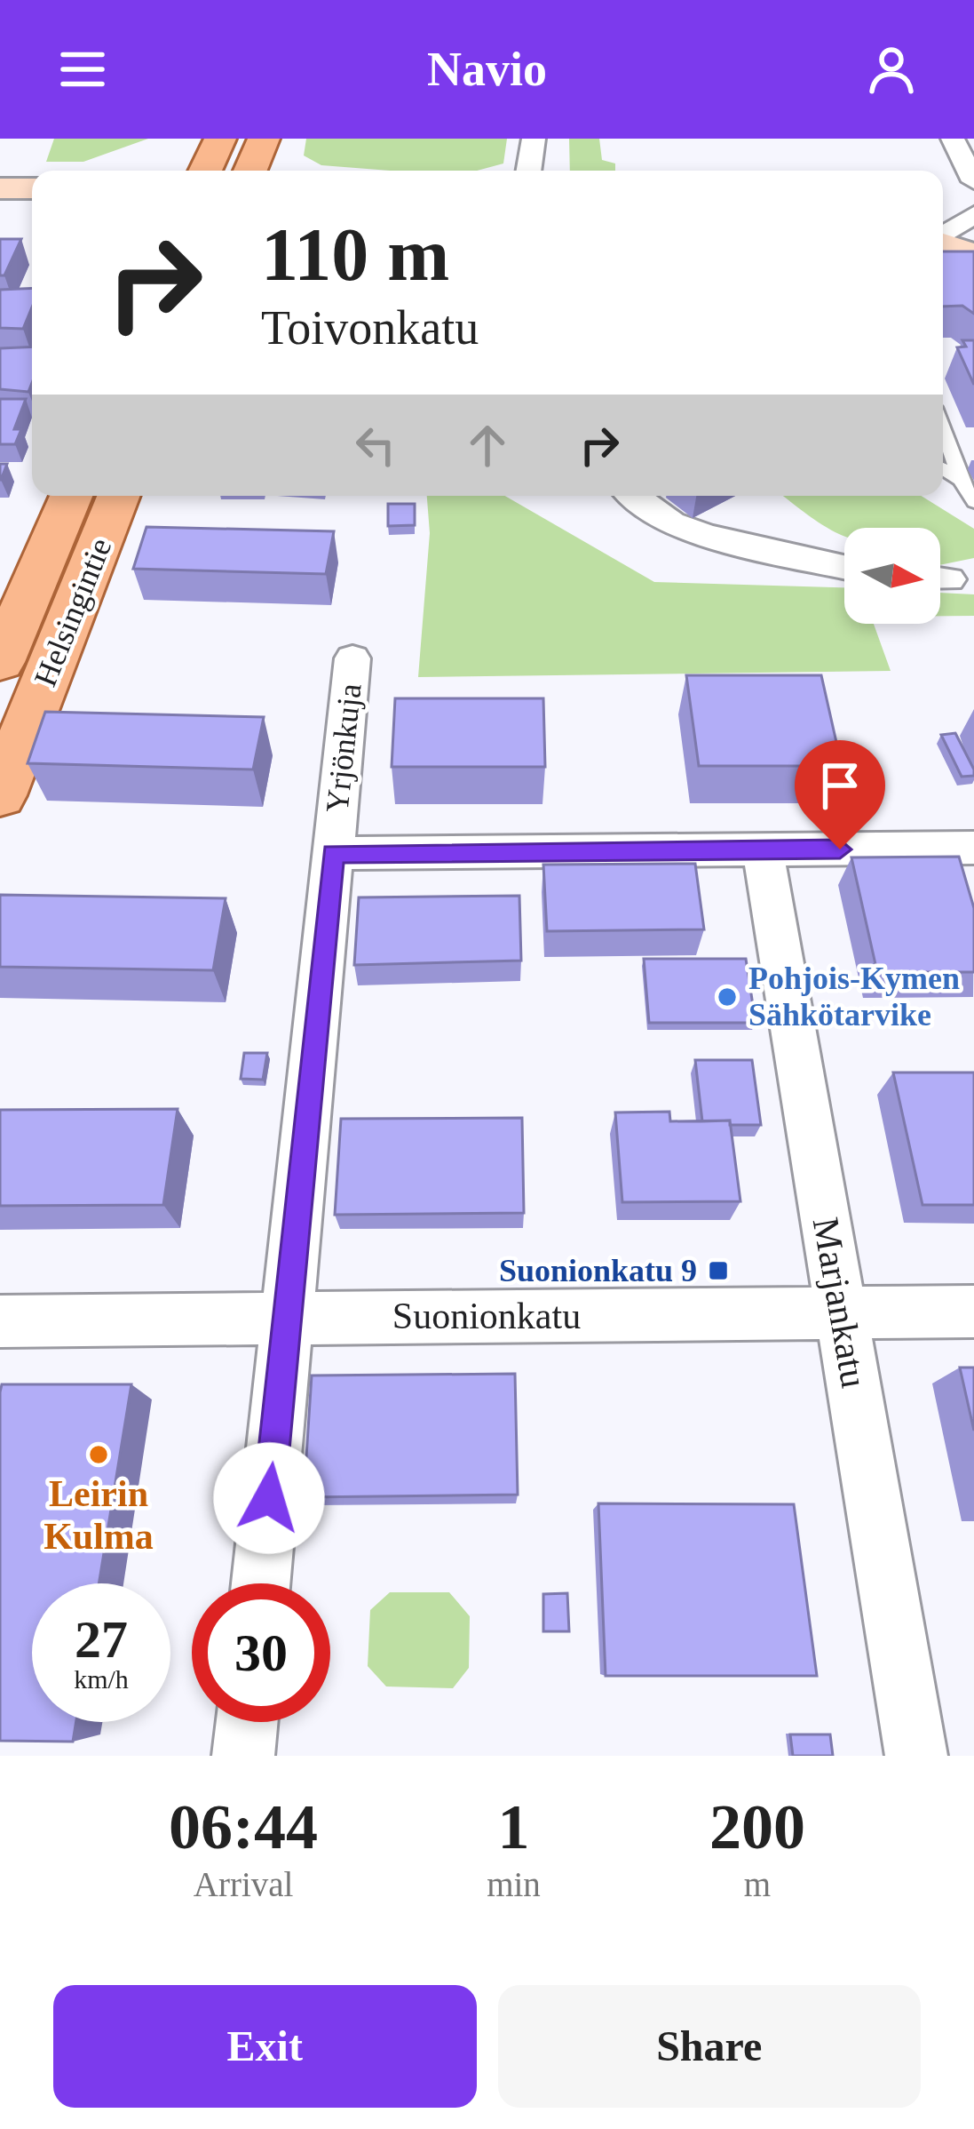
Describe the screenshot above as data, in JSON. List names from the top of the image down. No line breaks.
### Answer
{"streets":{"main road":["Helsingintie"],"street":["Yrjönkuja","Marjankatu","Suonionkatu"]},"crossings":[["Yrjönkuja","Suonionkatu"],["Marjankatu","Suonionkatu"]],"places":{"other":["Pohjois-Kymen Sähkötarvike","Leirin Kulma"],"transit":["Suonionkatu 9"]},"north":"right","page":{"header":"Navio","turn":["110 m","Toivonkatu"],"speed":"27 km/h","limit":"30","eta":["06:44","Arrival","1","min","200","m"],"buttons":["Exit","Share"]}}
